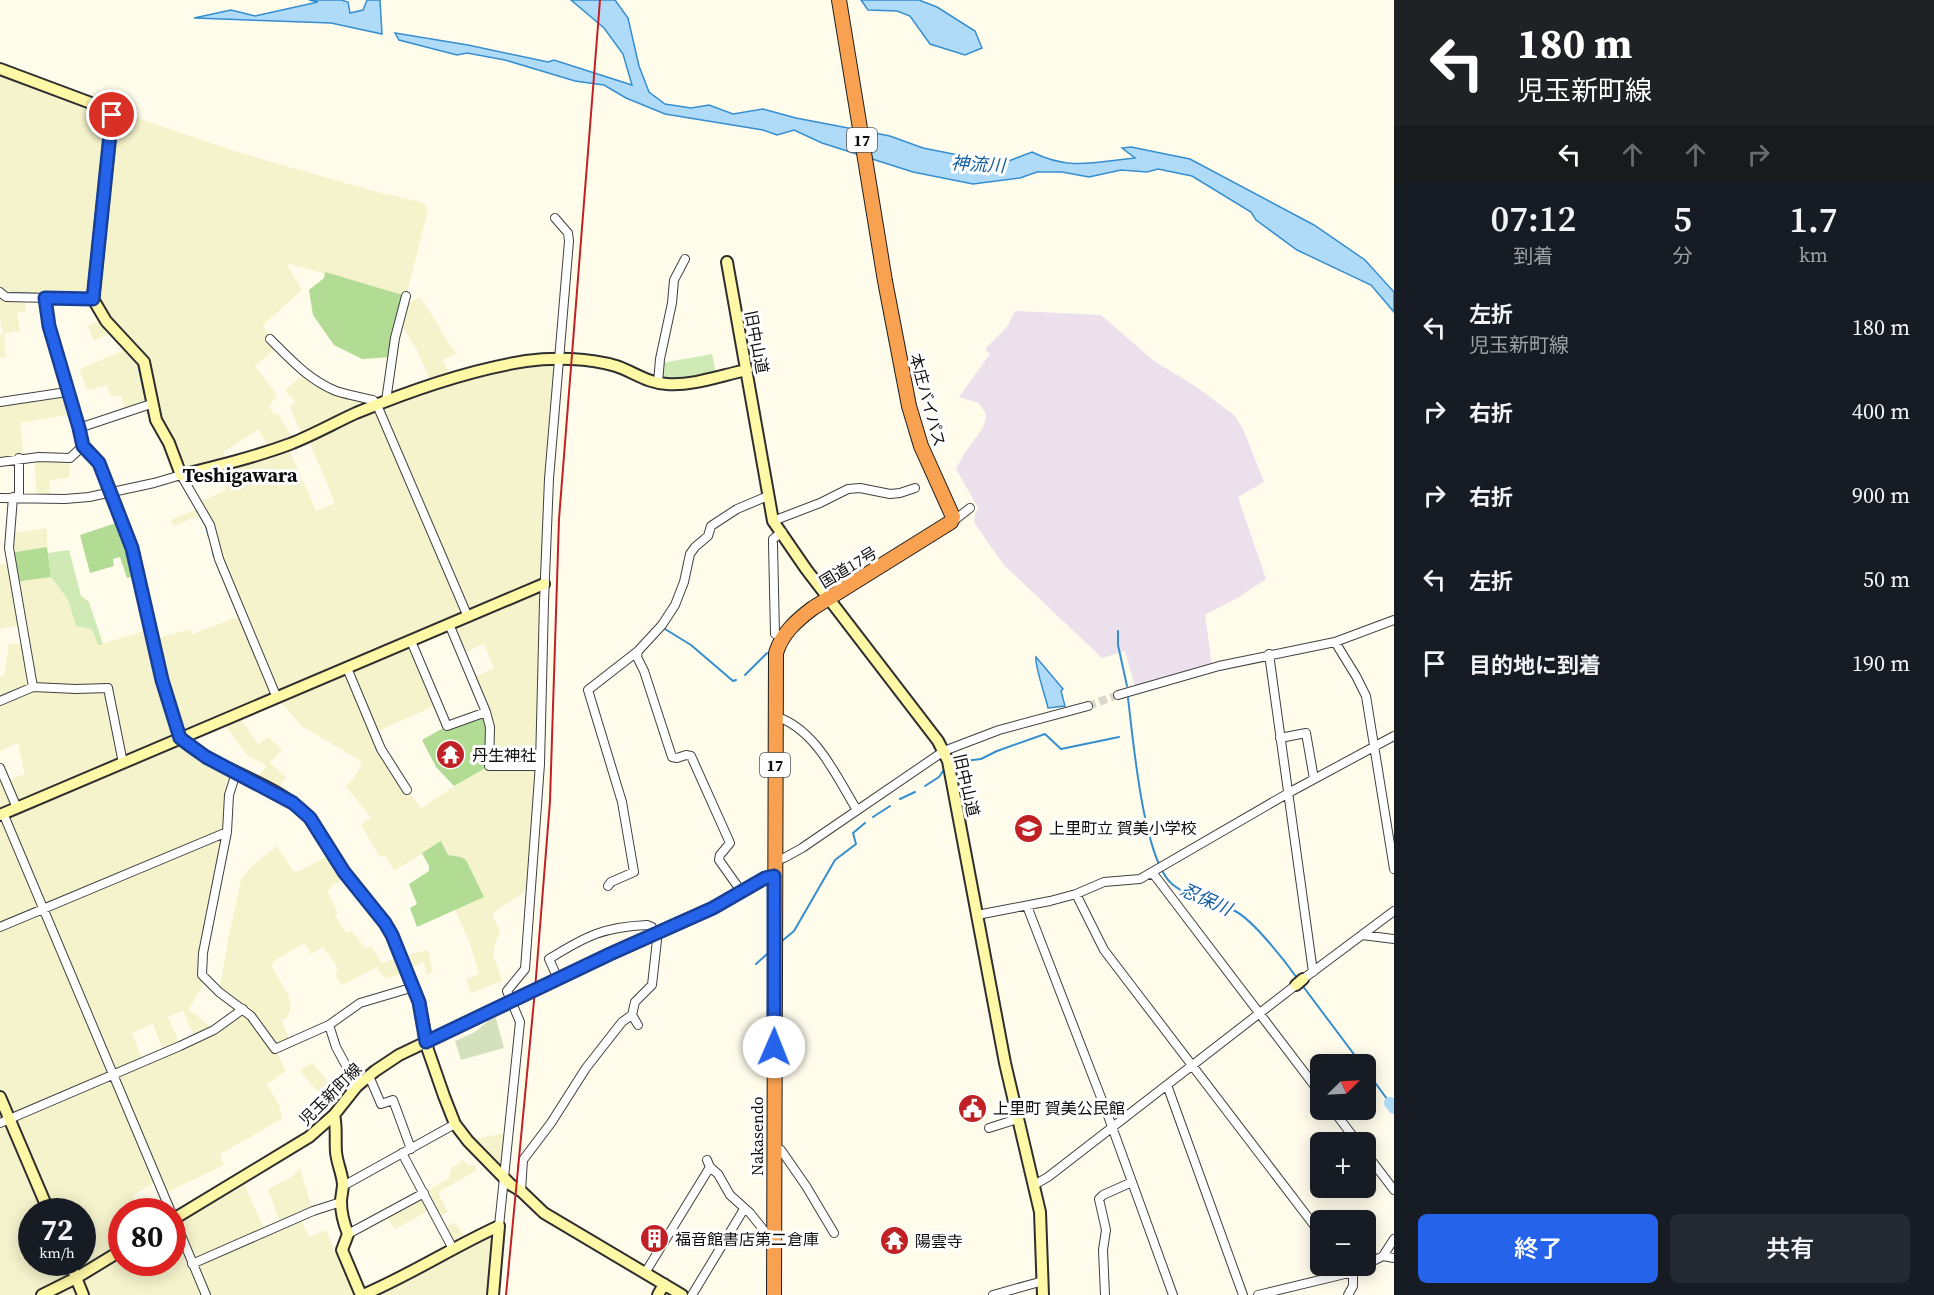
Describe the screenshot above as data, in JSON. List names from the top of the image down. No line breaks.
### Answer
{"streets":{"highway":["17","本庄バイパス","国道17号","Nakasendo"],"street":["旧中山道","児玉新町線"]},"crossings":[["旧中山道","国道17号"],["本庄バイパス","国道17号"],["国道17号","Nakasendo"],["児玉新町線","Nakasendo"]],"districts":["Teshigawara"],"water":["神流川","忍保川"],"places":{"temple":["丹生神社","陽雲寺"],"school or university":["上里町立 賀美小学校"],"public building":["上里町 賀美公民館"],"building":["福音館書店第二倉庫"]},"north":"top right","page":{"turn":["180 m","児玉新町線"],"eta":["07:12","到着","5","分","1.7","km"],"list":[{"name":"左折","note":"児玉新町線","value":"180 m"},{"name":"右折","value":"400 m"},{"name":"右折","value":"900 m"},{"name":"左折","value":"50 m"},{"name":"目的地に到着","value":"190 m"}],"map_buttons":["+","−"],"speed":"72 km/h","limit":"80","buttons":["終了","共有"]}}
